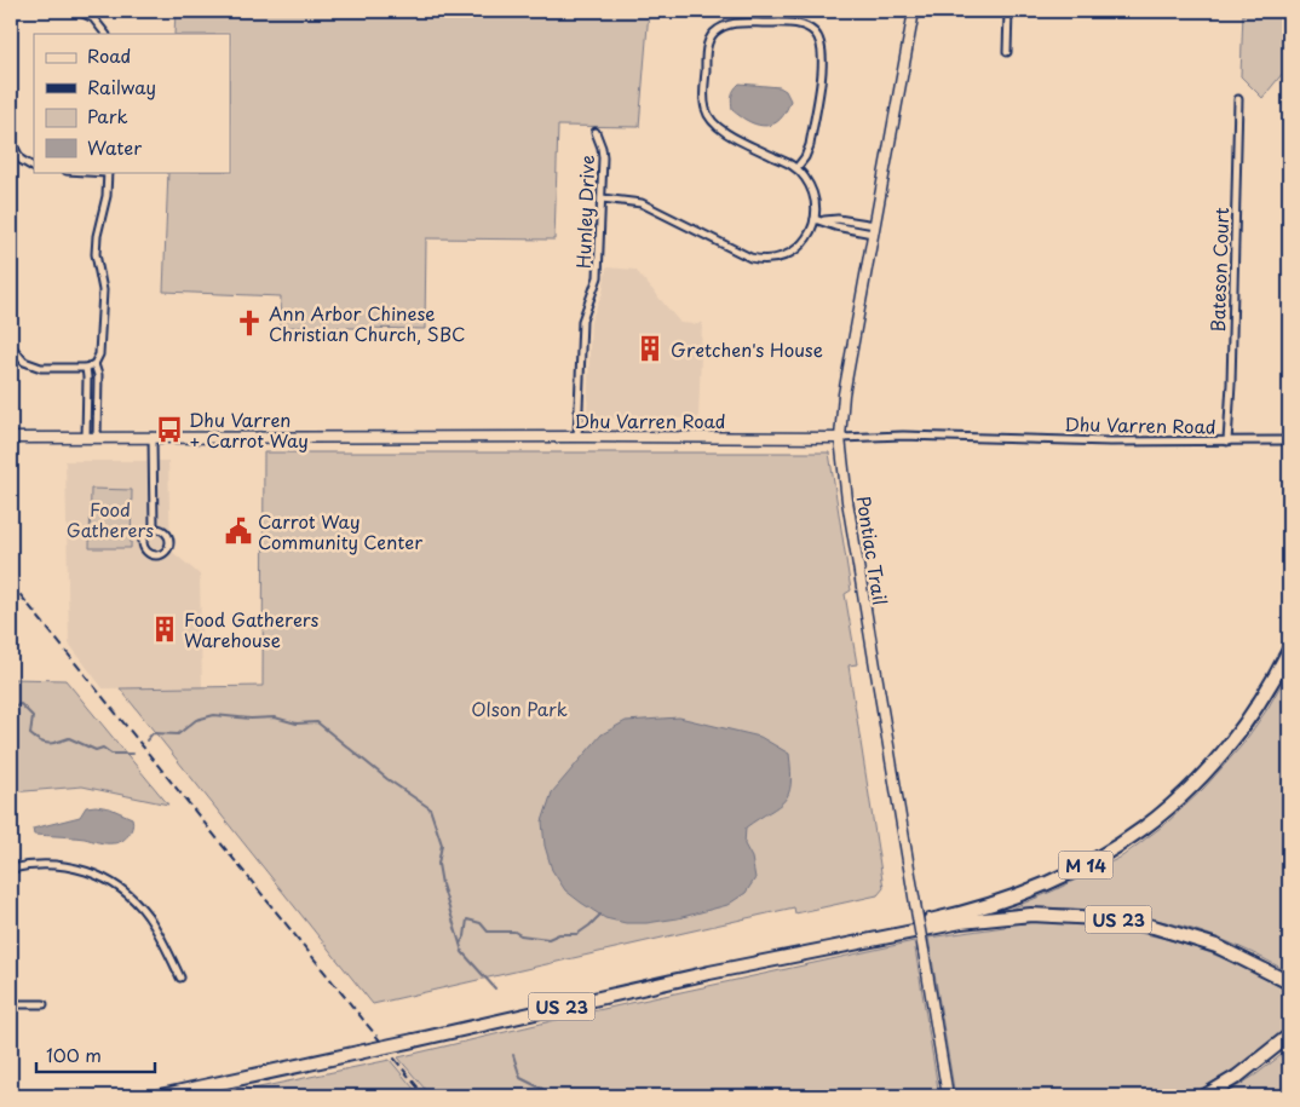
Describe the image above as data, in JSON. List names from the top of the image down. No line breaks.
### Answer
{"streets":{"highway":["M 14","US 23"],"main road":["Dhu Varren Road","Pontiac Trail"],"street":["Hunley Drive","Bateson Court"]},"crossings":[["Hunley Drive","Dhu Varren Road"],["Bateson Court","Dhu Varren Road"],["Dhu Varren Road","Pontiac Trail"],["M 14","US 23"]],"parks":["Food Gatherers","Olson Park"],"places":{"church":["Ann Arbor Chinese Christian Church, SBC"],"building":["Gretchen's House","Food Gatherers Warehouse"],"bus stop":["Dhu Varren + Carrot Way"],"public building":["Carrot Way Community Center"]},"legend":["Road","Railway","Park","Water"],"scale_bar":"100 m"}
